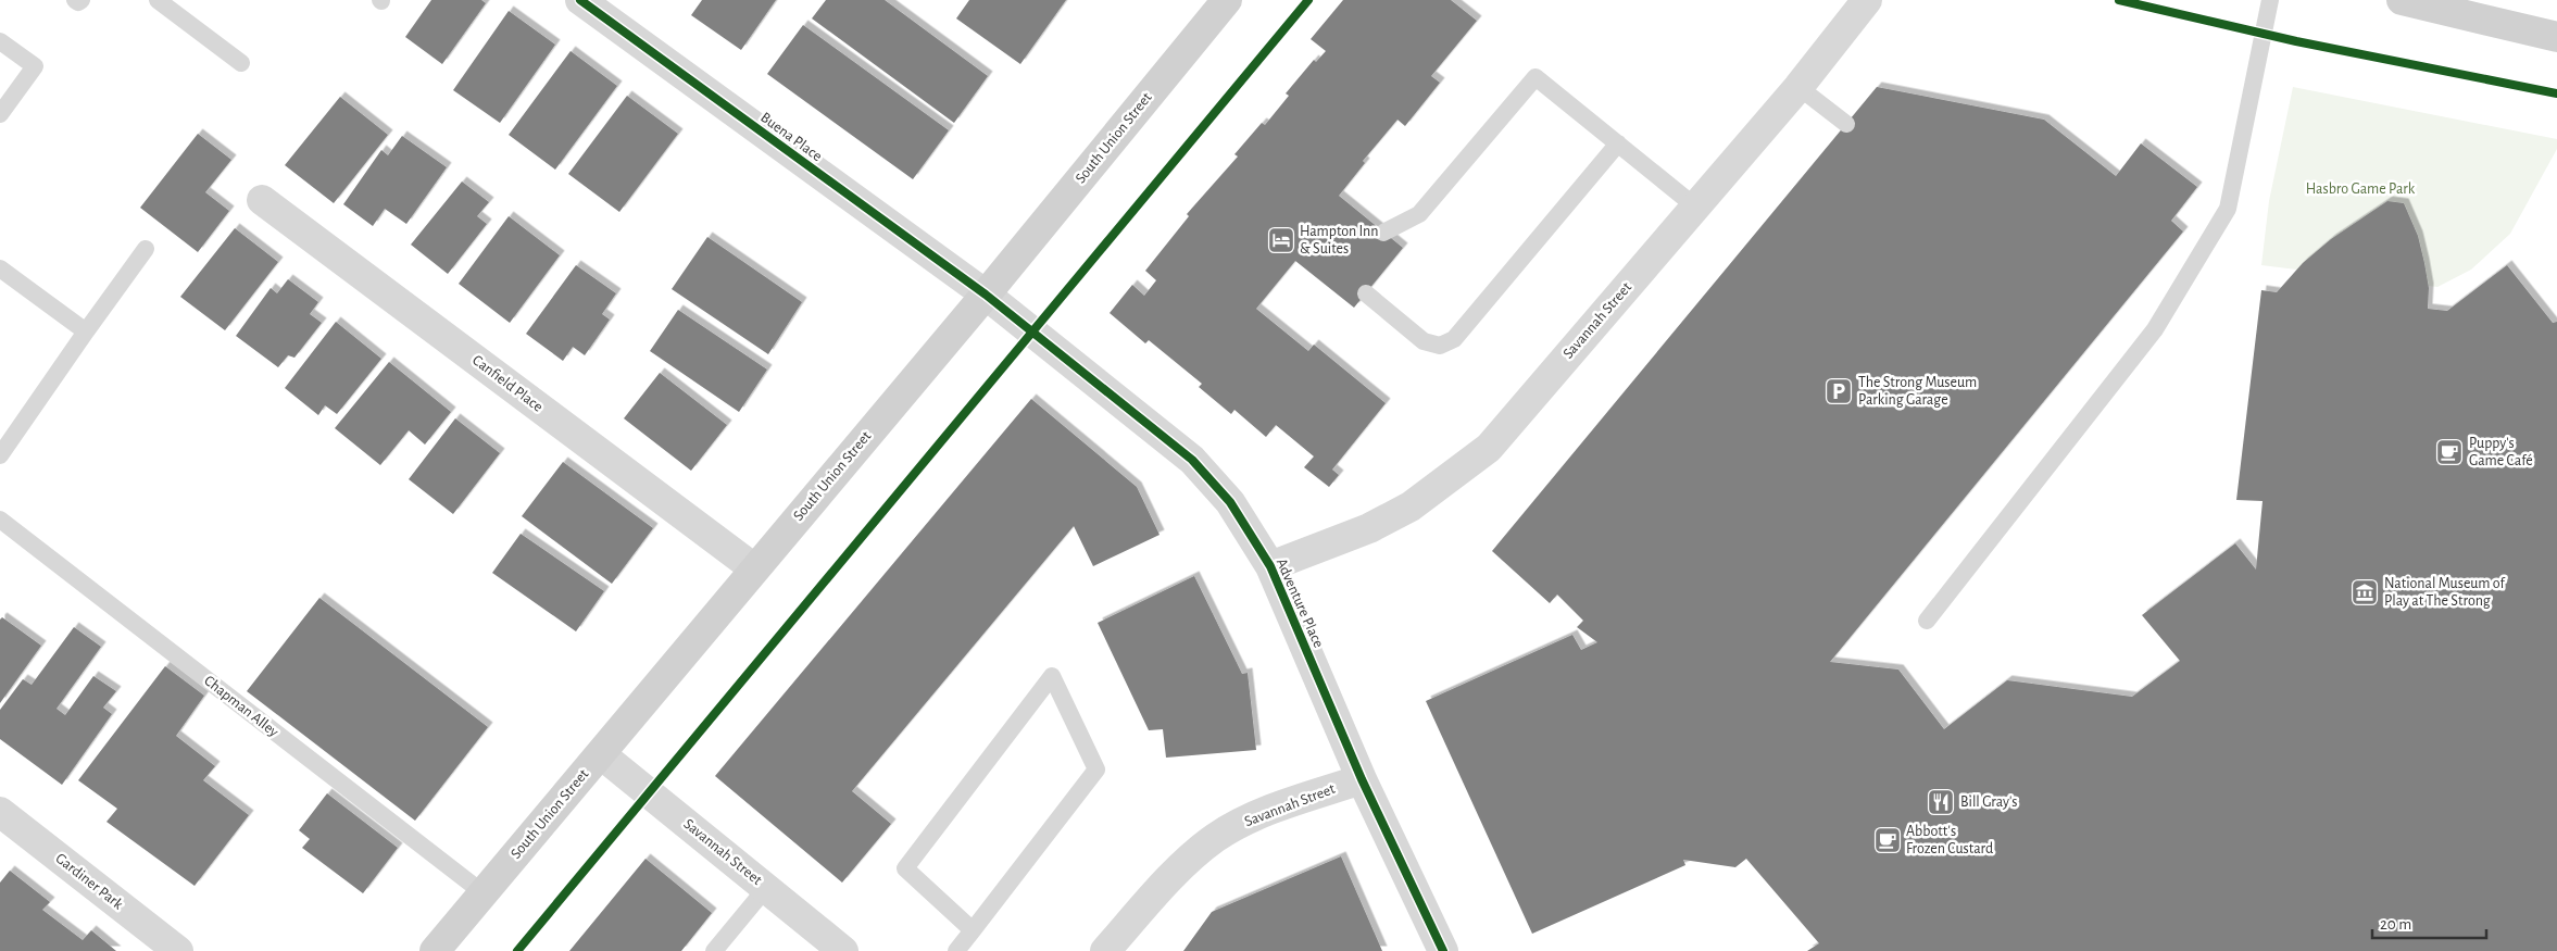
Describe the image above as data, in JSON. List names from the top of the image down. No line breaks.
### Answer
{"streets":{"main road":["South Union Street"],"street":["Buena Place","Savannah Street","Canfield Place","Adventure Place","Gardiner Park"],"lane":["Chapman Alley"]},"crossings":[["Buena Place","South Union Street"],["Buena Place","Adventure Place"],["South Union Street","Savannah Street"],["South Union Street","Canfield Place"],["South Union Street","Adventure Place"],["South Union Street","Chapman Alley"],["Savannah Street","Adventure Place"]],"parks":["Hasbro Game Park"],"places":{"hotel":["Hampton Inn & Suites"],"parking":["The Strong Museum Parking Garage"],"cafe":["Puppy's Game Café","Abbott's Frozen Custard"],"museum":["National Museum of Play at The Strong"],"restaurant":["Bill Gray's"]},"scale_bar":"20 m"}
